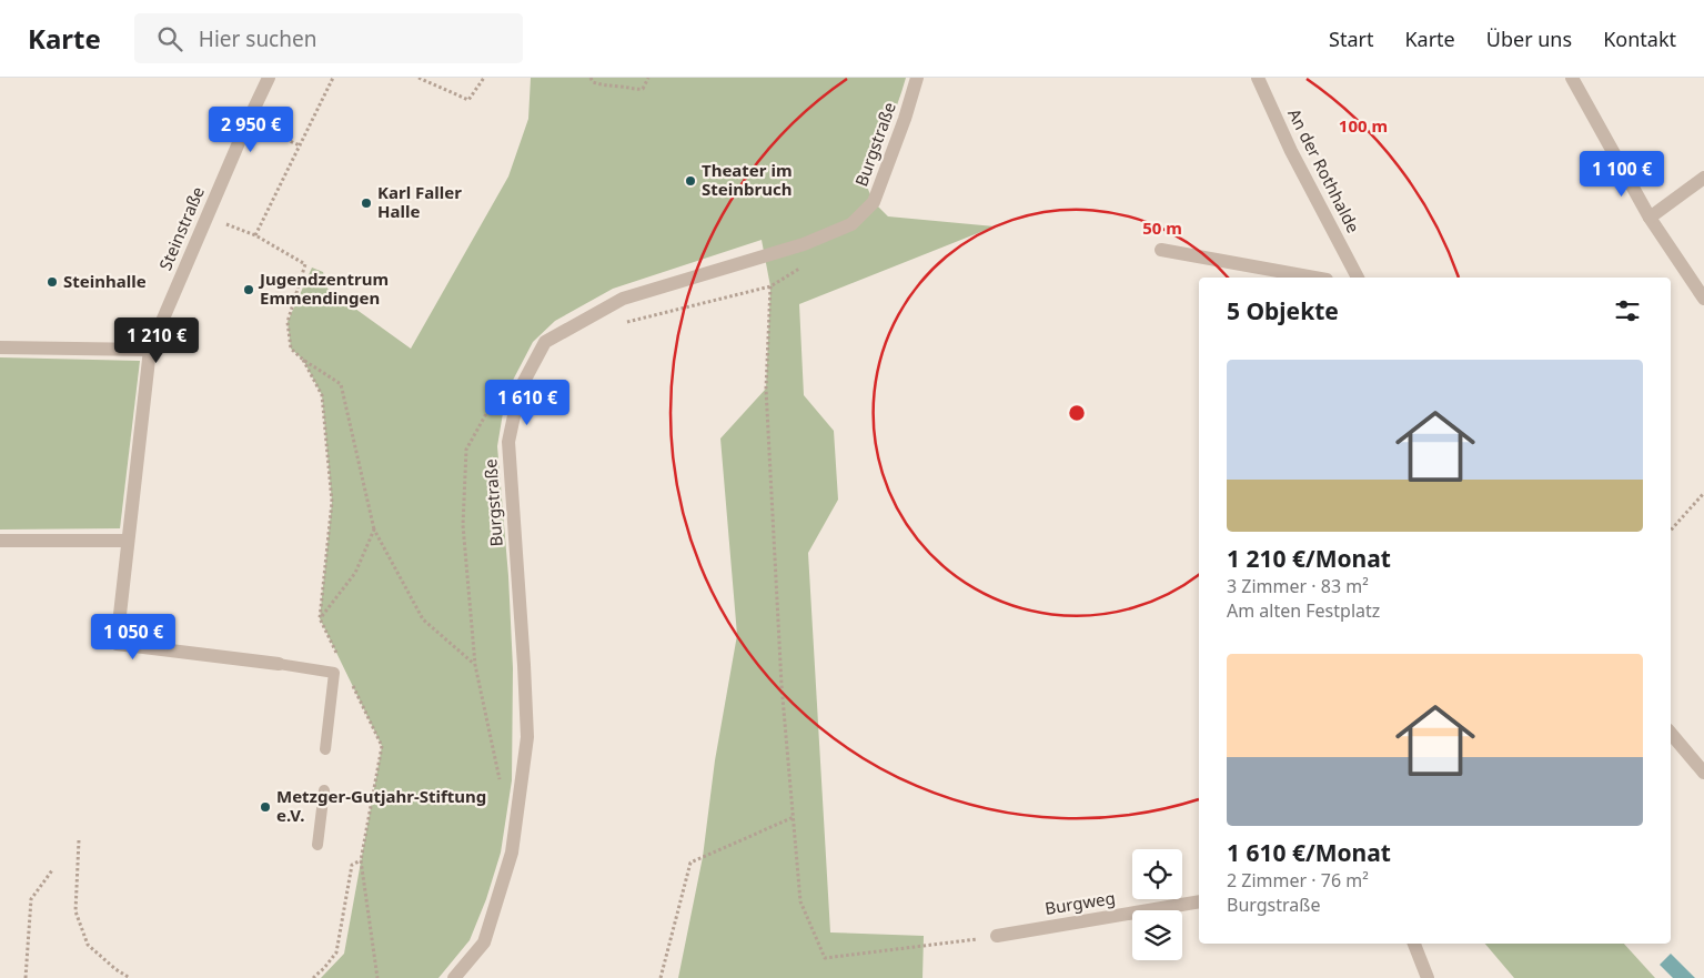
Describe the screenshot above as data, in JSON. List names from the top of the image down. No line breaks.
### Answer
{"streets":{"street":["Burgstraße","An der Rothhalde","Steinstraße","Burgweg"]},"places":["Theater im Steinbruch","Karl Faller Halle","Steinhalle","Jugendzentrum Emmendingen","Metzger-Gutjahr-Stiftung e.V."],"page":{"header":"Karte","search":"Hier suchen","nav":["Start","Karte","Über uns","Kontakt"],"price":["2 950 €","1 100 €","1 210 €","1 610 €","1 050 €"],"heading":"5 Objekte","list":[{"name":"1 210 €/Monat","note":"3 Zimmer · 83 m² · Am alten Festplatz"},{"name":"1 610 €/Monat","note":"2 Zimmer · 76 m² · Burgstraße"}]},"rings":["100 m","50 m"]}
